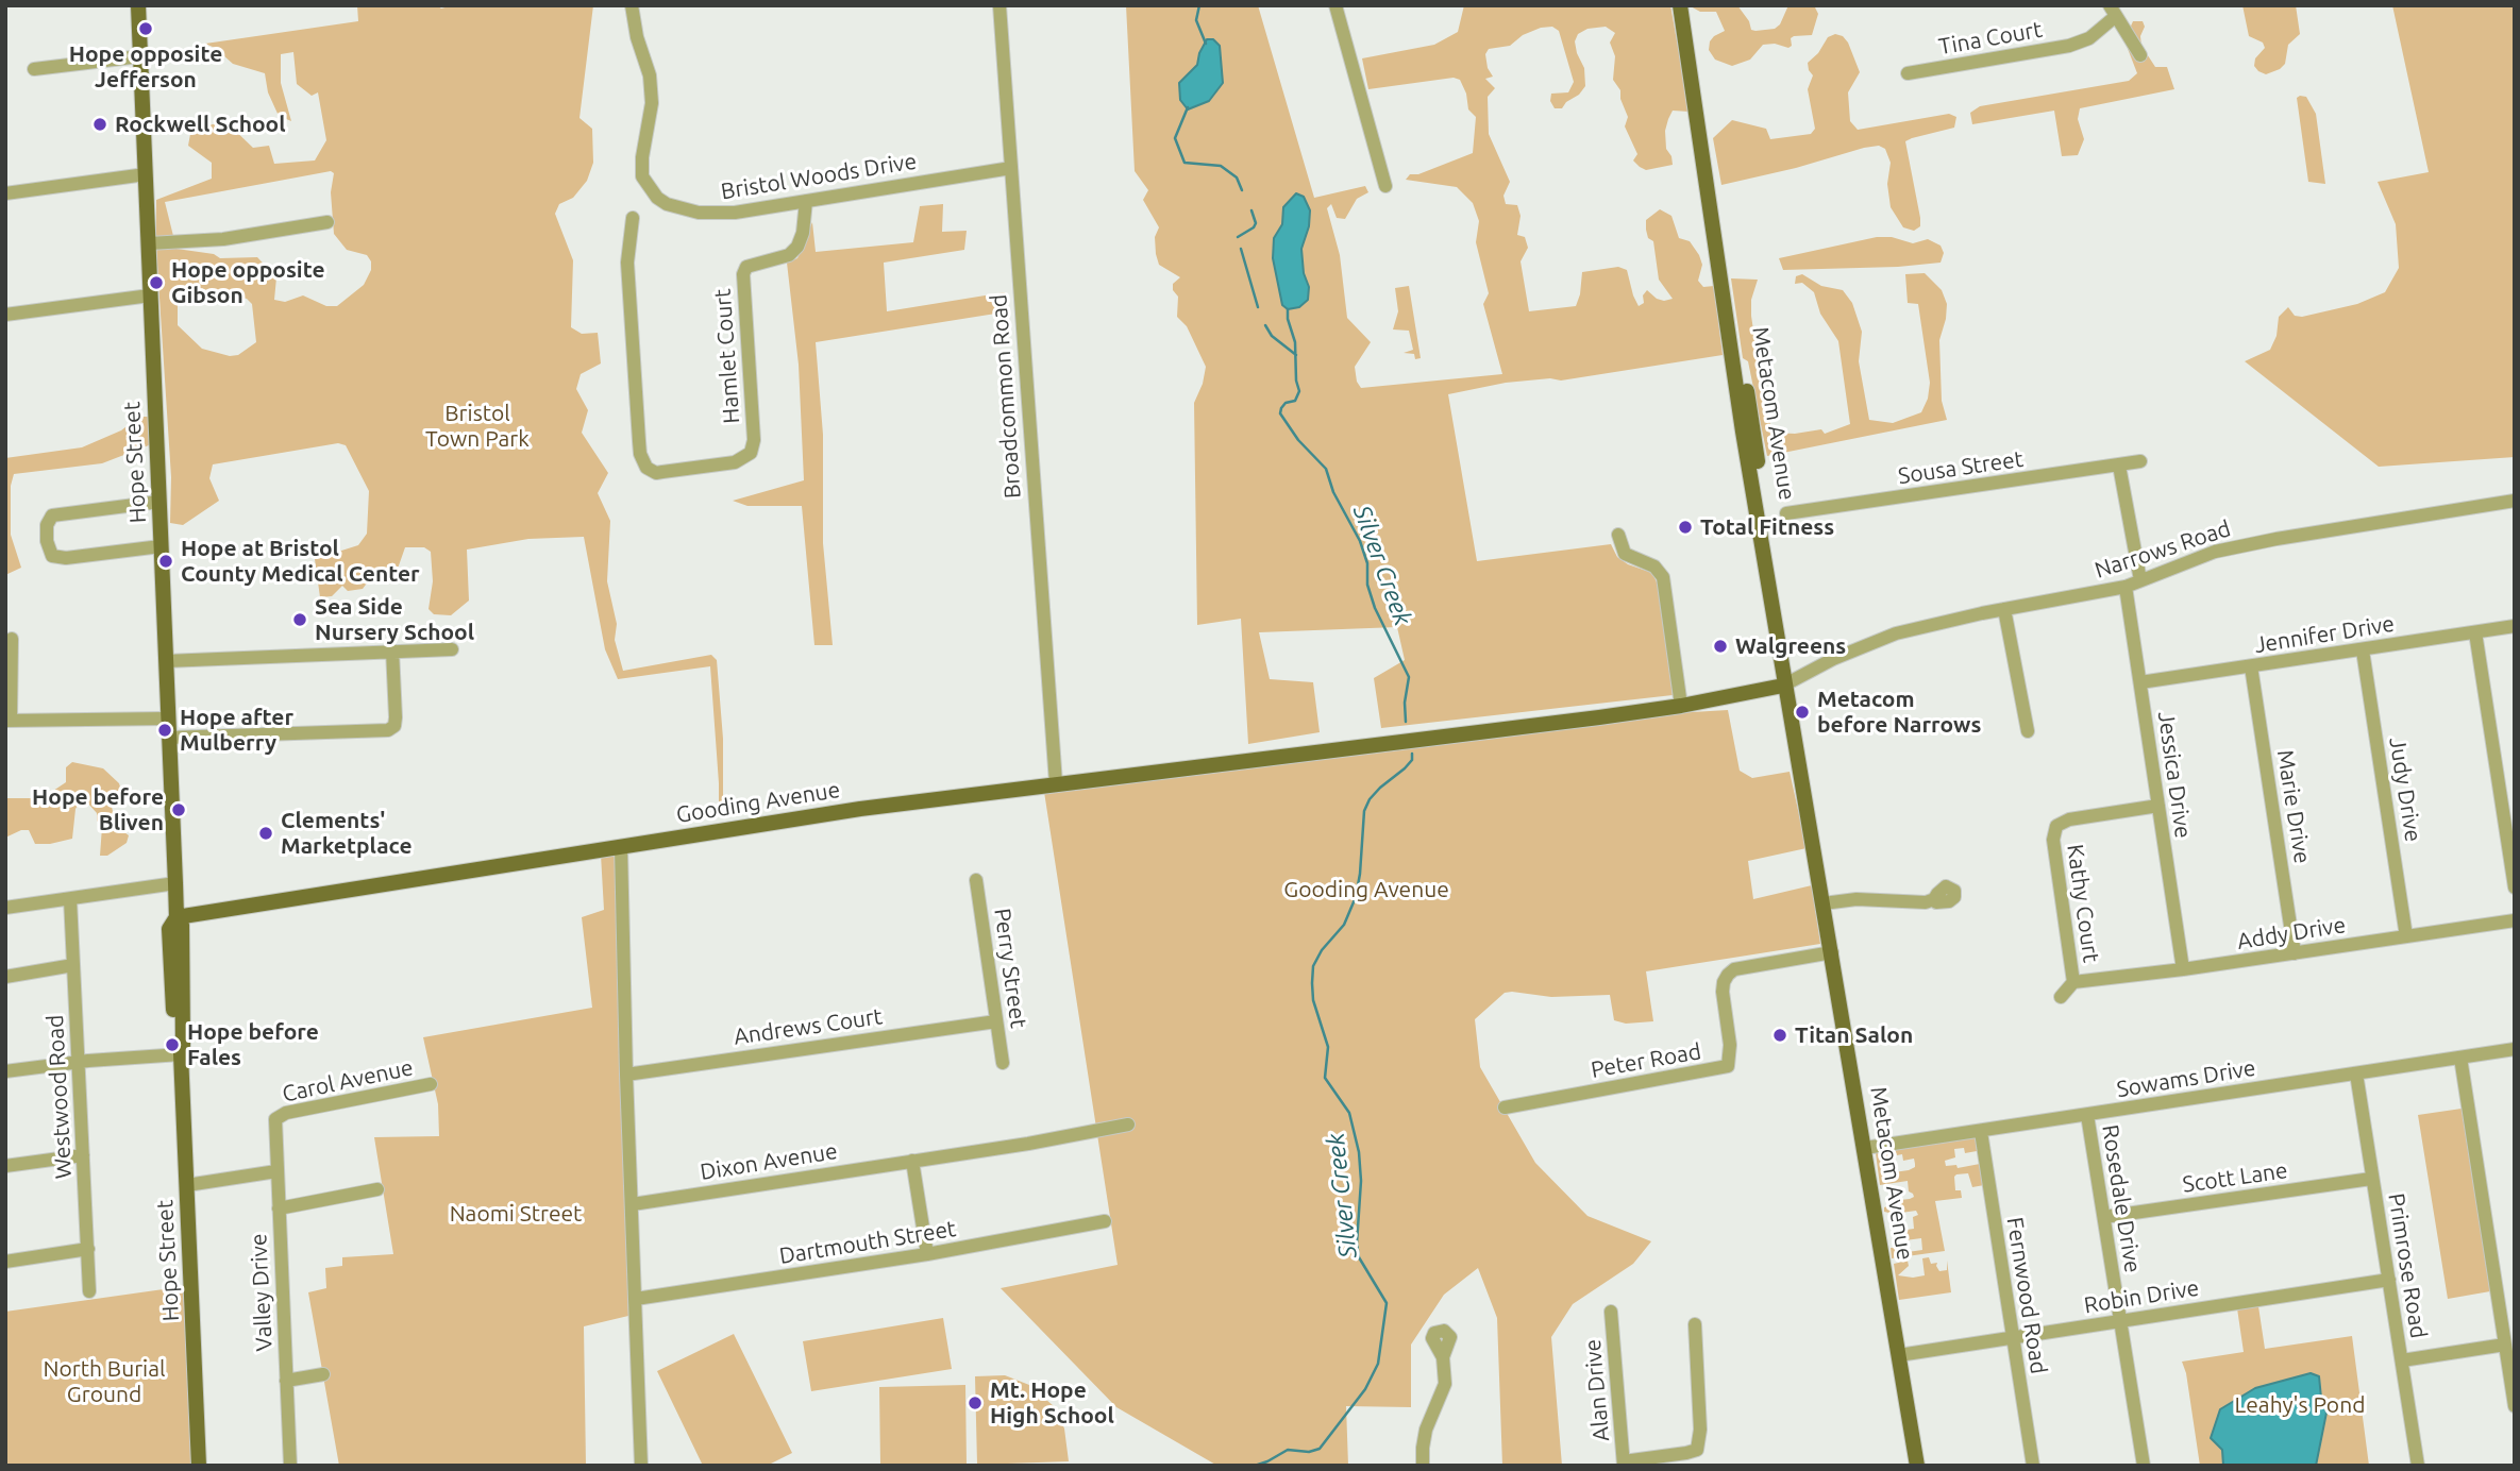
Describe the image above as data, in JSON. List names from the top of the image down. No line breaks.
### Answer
{"streets":{"main road":["Metacom Avenue","Hope Street","Gooding Avenue"],"street":["Tina Court","Bristol Woods Drive","Hamlet Court","Broadcommon Road","Sousa Street","Narrows Road","Jennifer Drive","Jessica Drive","Judy Drive","Marie Drive","Kathy Court","Addy Drive","Perry Street","Andrews Court","Peter Road","Sowams Drive","Carol Avenue","Westwood Road","Dixon Avenue","Scott Lane","Rosedale Drive","Dartmouth Street","Primrose Road","Valley Drive","Fernwood Road","Robin Drive","Alan Drive"]},"crossings":[["Bristol Woods Drive","Hamlet Court"],["Bristol Woods Drive","Broadcommon Road"],["Broadcommon Road","Gooding Avenue"],["Metacom Avenue","Narrows Road"],["Metacom Avenue","Gooding Avenue"],["Metacom Avenue","Peter Road"],["Metacom Avenue","Sowams Drive"],["Metacom Avenue","Robin Drive"],["Hope Street","Gooding Avenue"],["Narrows Road","Jessica Drive"],["Narrows Road","Gooding Avenue"],["Jennifer Drive","Jessica Drive"],["Jennifer Drive","Judy Drive"],["Jennifer Drive","Marie Drive"],["Jessica Drive","Kathy Court"],["Jessica Drive","Addy Drive"],["Judy Drive","Addy Drive"],["Marie Drive","Addy Drive"],["Kathy Court","Addy Drive"],["Perry Street","Andrews Court"],["Sowams Drive","Rosedale Drive"],["Sowams Drive","Primrose Road"],["Sowams Drive","Fernwood Road"],["Carol Avenue","Valley Drive"],["Scott Lane","Rosedale Drive"],["Scott Lane","Primrose Road"],["Rosedale Drive","Robin Drive"],["Primrose Road","Robin Drive"],["Fernwood Road","Robin Drive"]],"water":["Silver Creek"],"parks":["Bristol Town Park","Gooding Avenue","Naomi Street","North Burial Ground","Leahy's Pond"],"places":["Hope opposite Jefferson","Rockwell School","Hope opposite Gibson","Total Fitness","Hope at Bristol County Medical Center","Sea Side Nursery School","Walgreens","Metacom before Narrows","Hope after Mulberry","Hope before Bliven","Clements' Marketplace","Titan Salon","Hope before Fales","Mt. Hope High School"]}
